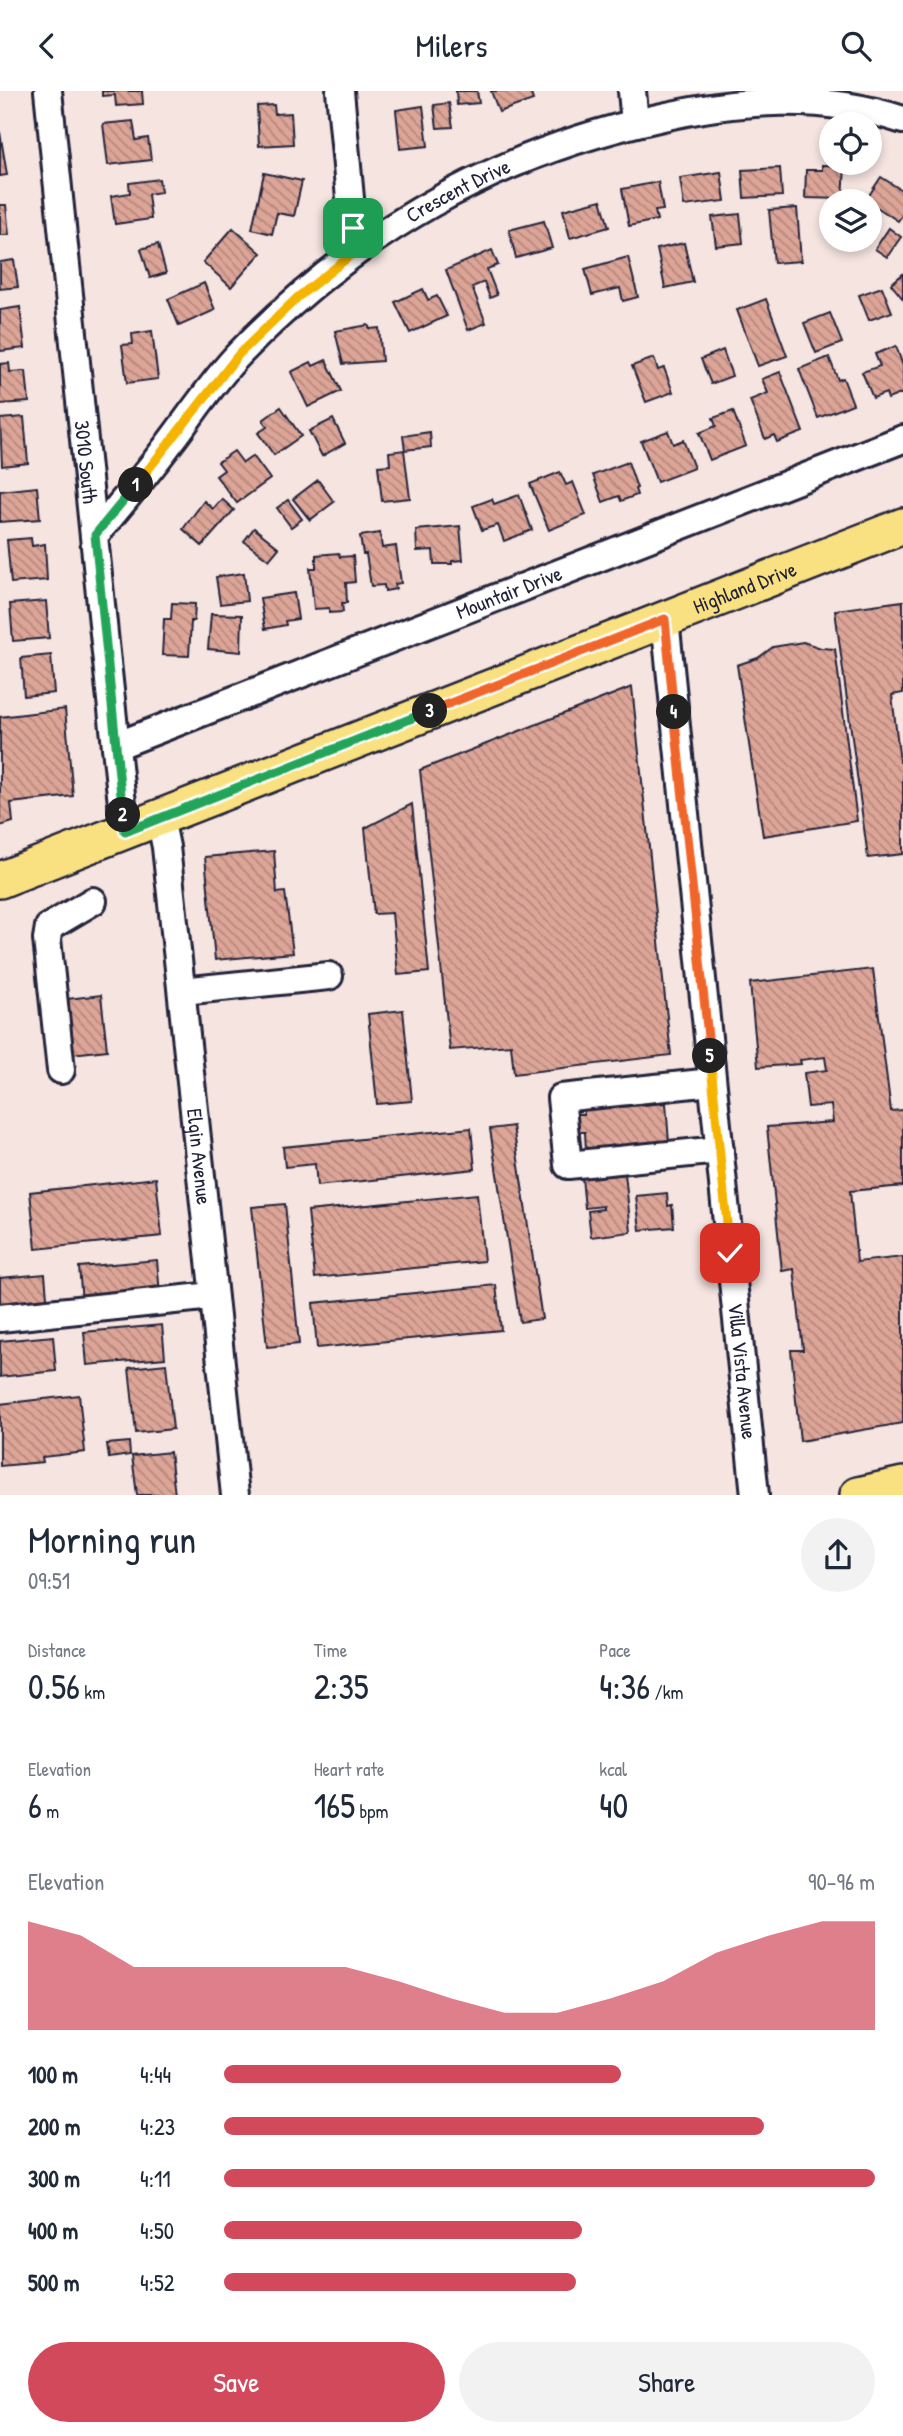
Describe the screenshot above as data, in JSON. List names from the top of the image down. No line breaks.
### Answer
{"streets":{"main road":["Highland Drive"],"street":["Crescent Drive","3010 South","Mountair Drive","Elgin Avenue","Villa Vista Avenue"]},"crossings":[["Crescent Drive","3010 South"],["3010 South","Highland Drive"],["3010 South","Mountair Drive"],["Highland Drive","Elgin Avenue"],["Highland Drive","Villa Vista Avenue"]],"page":{"header":"Milers","pins":["1","3","4","2","5"],"heading":["Morning run","09:51"],"stats":[["Distance","0.56 km"],["Time","2:35"],["Pace","4:36 /km"],["Elevation","6 m"],["Heart rate","165 bpm"],["kcal","40"]],"chart":["Elevation","90–96 m"],"list":[{"name":"100 m","note":"4:44"},{"name":"200 m","note":"4:23"},{"name":"300 m","note":"4:11"},{"name":"400 m","note":"4:50"},{"name":"500 m","note":"4:52"}],"buttons":["Save","Share"]}}
